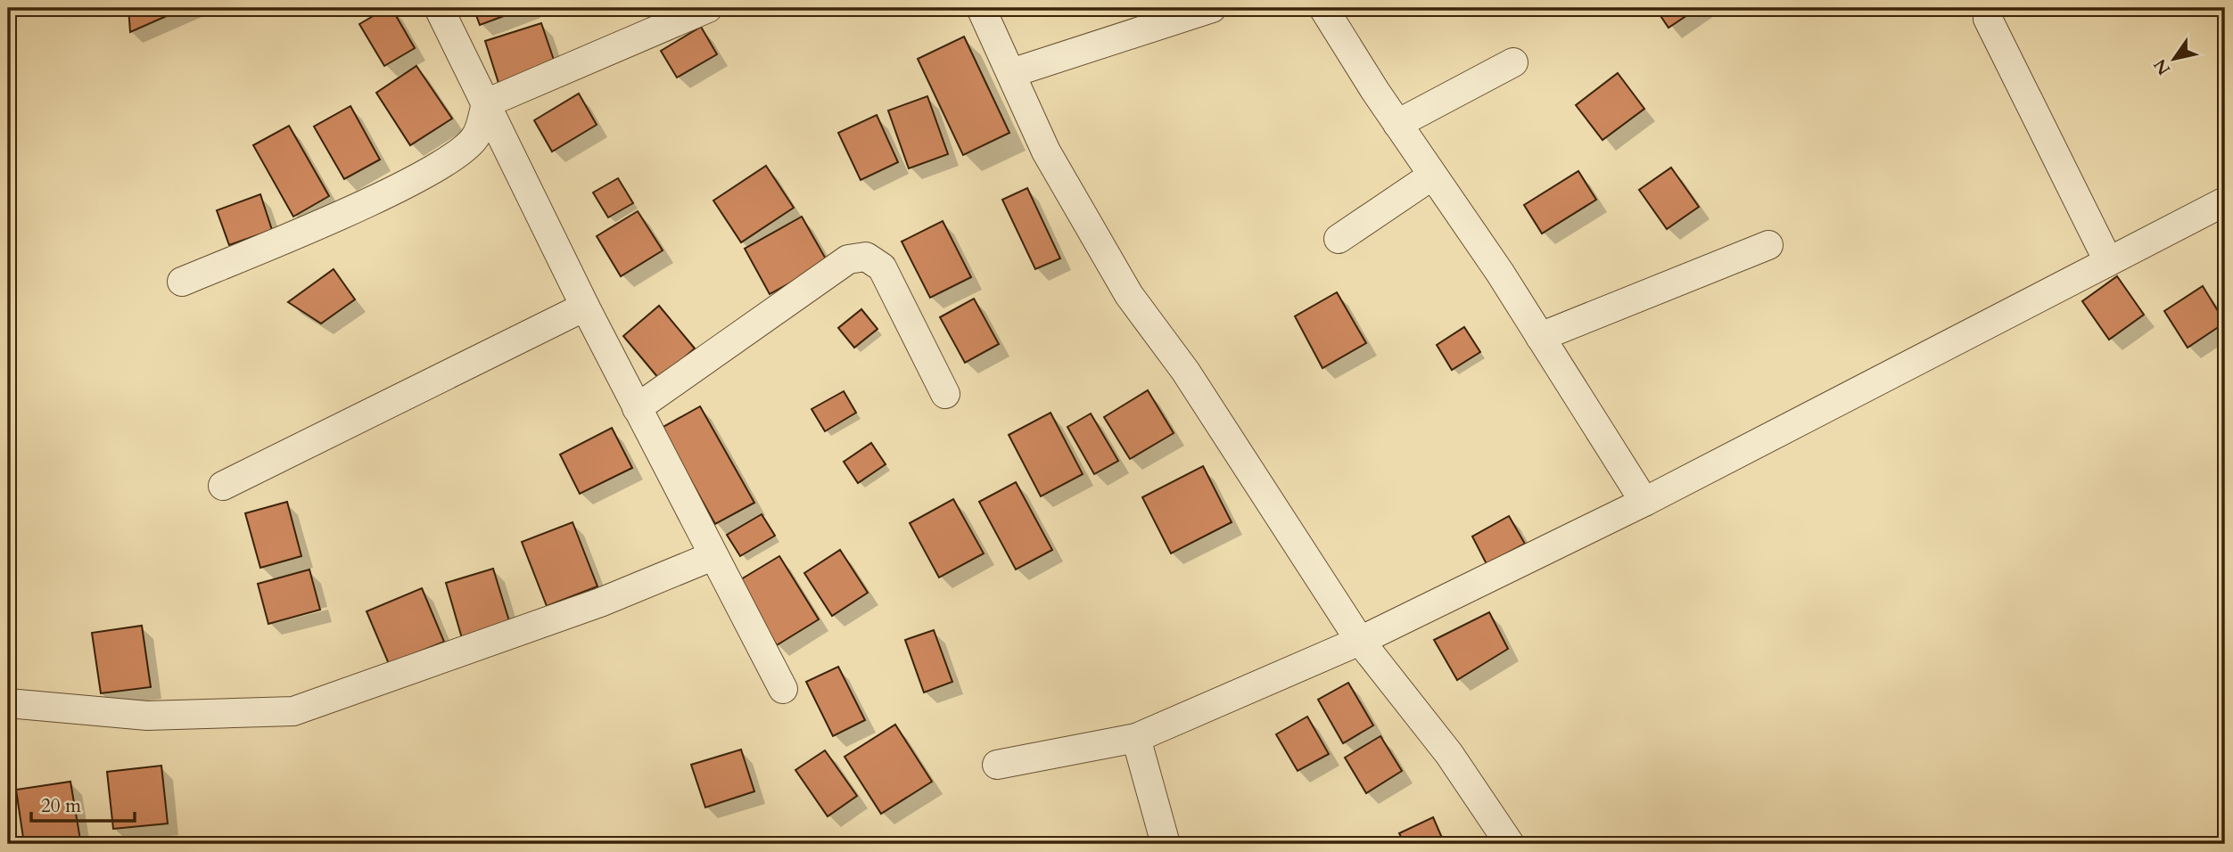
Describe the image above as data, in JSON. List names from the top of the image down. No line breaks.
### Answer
{"scale_bar":"20 m","north":"bottom left"}
